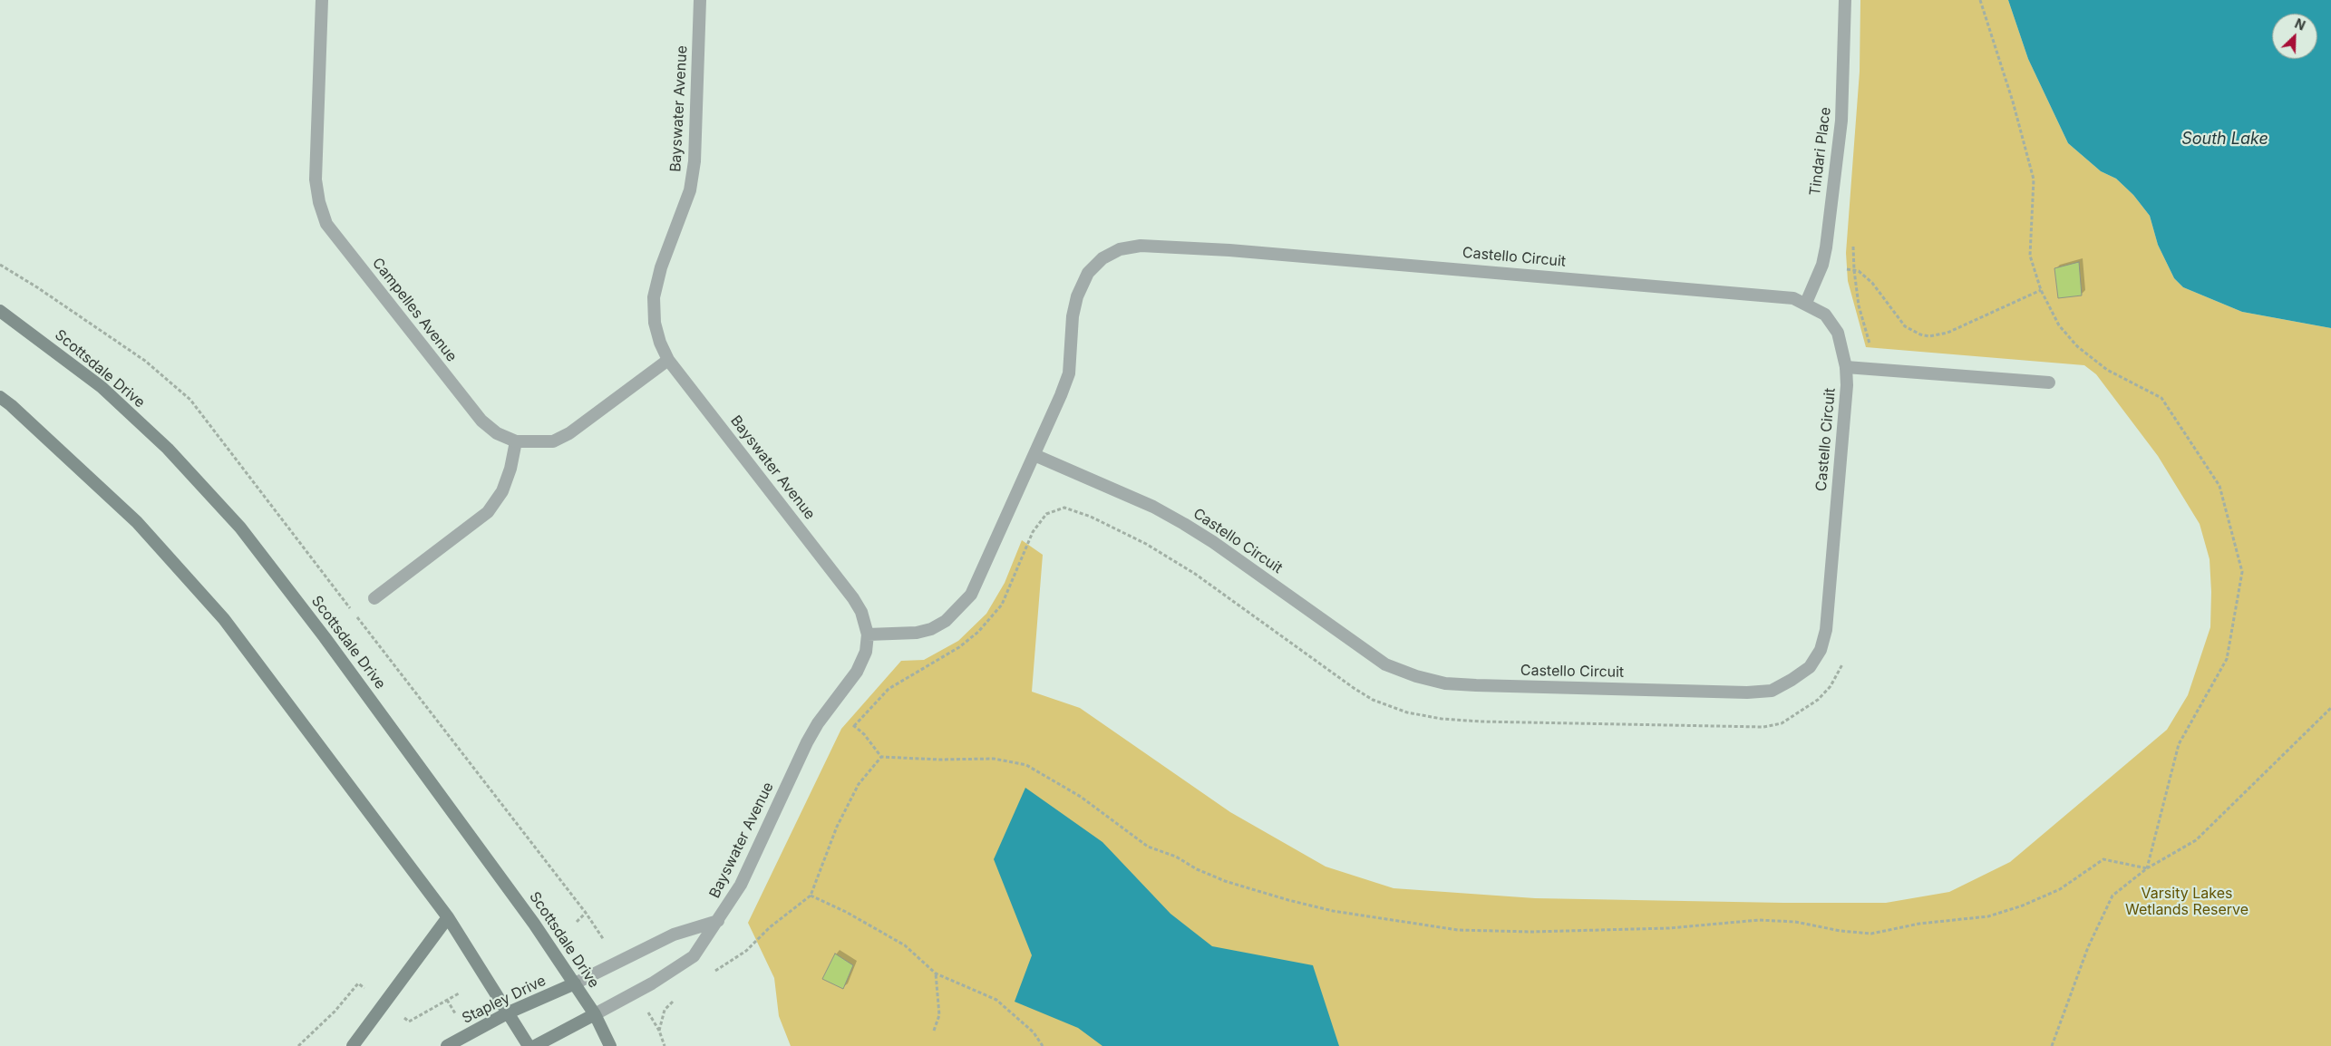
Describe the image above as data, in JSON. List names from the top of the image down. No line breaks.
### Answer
{"streets":{"main road":["Scottsdale Drive","Stapley Drive"],"street":["Bayswater Avenue","Tindari Place","Castello Circuit","Campelles Avenue"]},"crossings":[["Bayswater Avenue","Castello Circuit"],["Bayswater Avenue","Campelles Avenue"],["Bayswater Avenue","Scottsdale Drive"],["Bayswater Avenue","Stapley Drive"],["Tindari Place","Castello Circuit"],["Scottsdale Drive","Stapley Drive"]],"water":["South Lake"],"parks":["Varsity Lakes Wetlands Reserve"],"north":"top right"}
